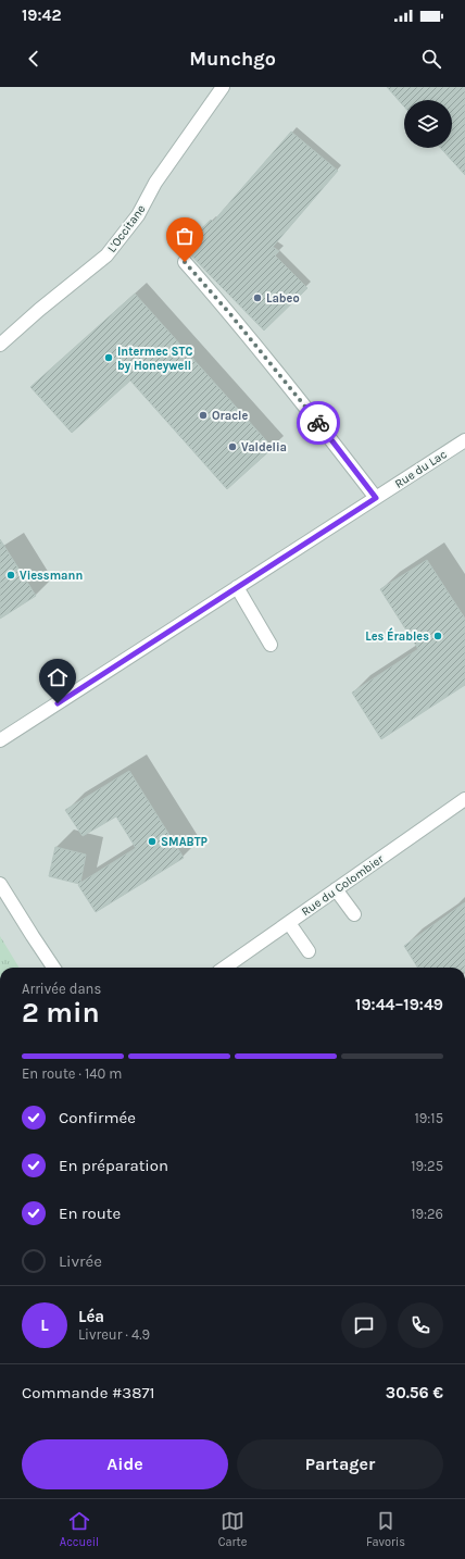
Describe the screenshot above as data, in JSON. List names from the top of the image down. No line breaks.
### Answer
{"streets":{"street":["L'Occitane","Rue du Lac","Rue du Colombier"]},"places":["Labeo","Intermec STC by Honeywell","Oracle","Valdelia","Viessmann","Les Érables","SMABTP"],"page":{"status":"19:42","header":"Munchgo","heading":["2 min","Arrivée dans","19:44–19:49"],"panel":["Léa","Livreur · 4.9","Commande #3871","30.56 €"],"bar":"En route · 140 m","list":[["Confirmée","19:15"],["En préparation","19:25"],["En route","19:26"],"Livrée"],"round":"L","buttons":["Aide","Partager"],"tabs":["Accueil","Carte","Favoris"]}}
